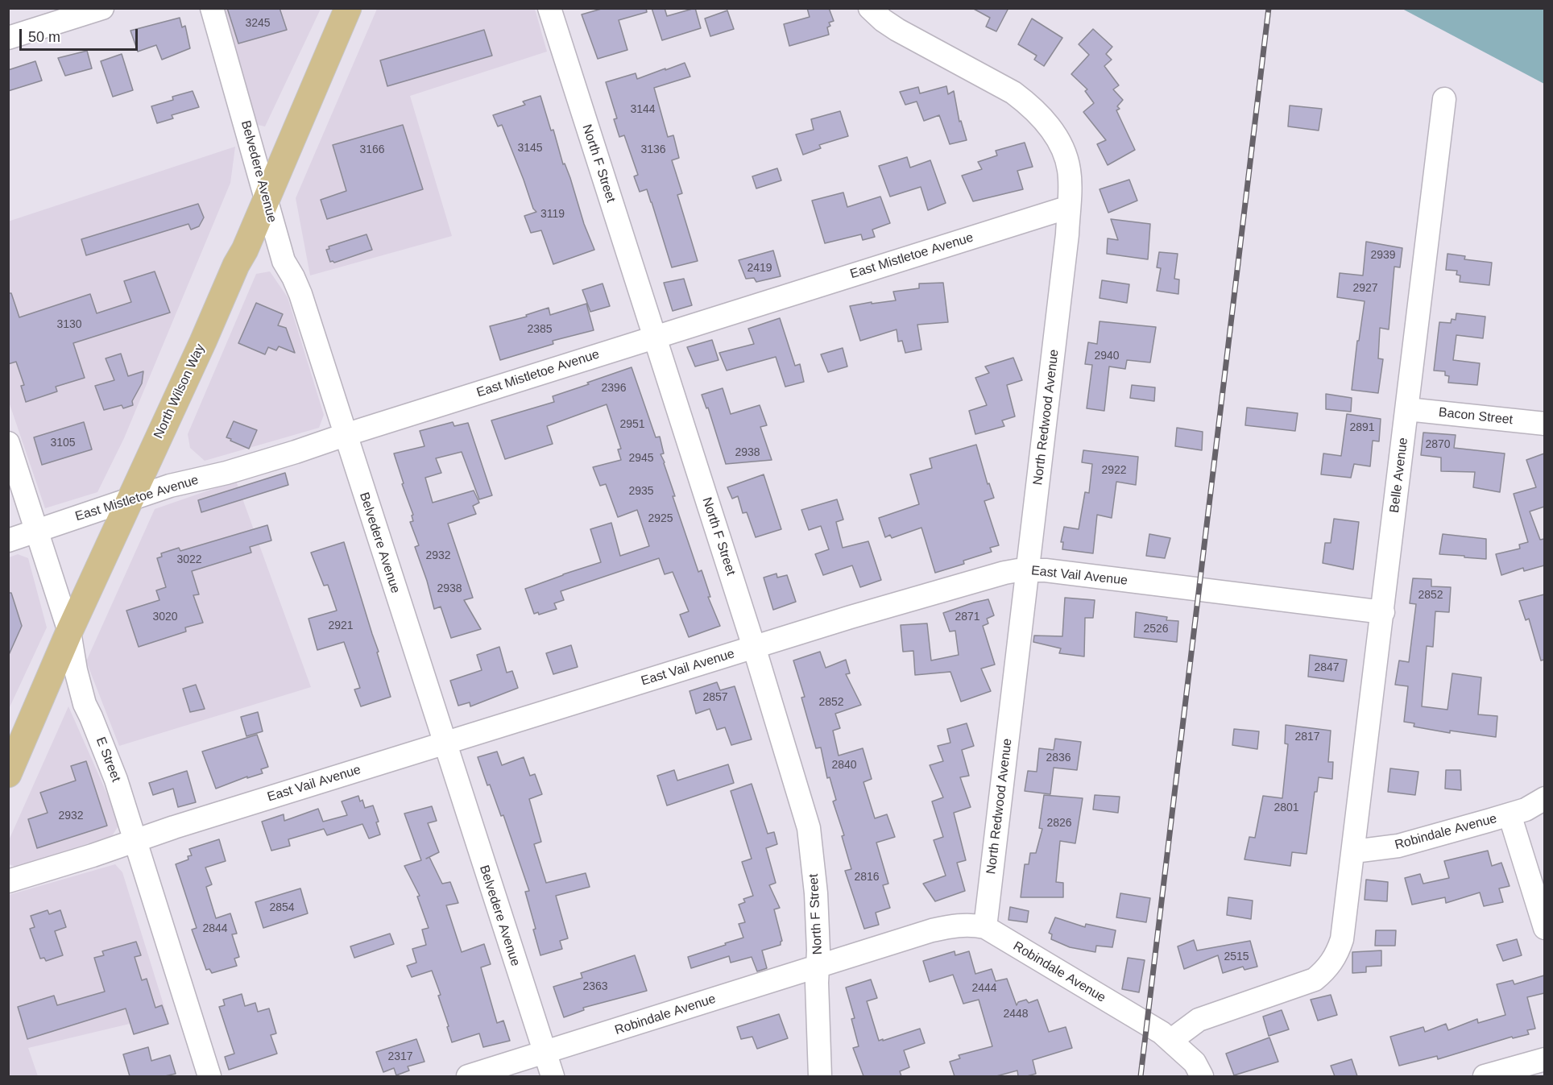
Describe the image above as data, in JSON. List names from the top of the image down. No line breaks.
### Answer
{"streets":{"main road":["North Wilson Way"],"street":["North F Street","Belvedere Avenue","East Mistletoe Avenue","Bacon Street","North Redwood Avenue","Belle Avenue","East Vail Avenue","E Street","Robindale Avenue"]},"crossings":[["North F Street","East Mistletoe Avenue"],["North F Street","East Vail Avenue"],["North F Street","Robindale Avenue"],["Belvedere Avenue","East Mistletoe Avenue"],["Belvedere Avenue","North Wilson Way"],["Belvedere Avenue","East Vail Avenue"],["Belvedere Avenue","Robindale Avenue"],["East Mistletoe Avenue","North Wilson Way"],["East Mistletoe Avenue","North Redwood Avenue"],["East Mistletoe Avenue","E Street"],["North Wilson Way","E Street"],["Bacon Street","Belle Avenue"],["North Redwood Avenue","East Vail Avenue"],["North Redwood Avenue","Robindale Avenue"],["Belle Avenue","East Vail Avenue"],["Belle Avenue","Robindale Avenue"],["East Vail Avenue","E Street"]],"house_numbers":["3245","3144","3145","3166","3136","3119","2939","2419","2927","3130","2385","2940","2396","2951","2891","3105","2870","2938","2945","2922","2935","2925","2932","3022","2938","2852","3020","2871","2921","2526","2847","2857","2852","2817","2836","2840","2801","2932","2826","2816","2854","2844","2515","2363","2444","2448","2317"],"scale_bar":"50 m"}
